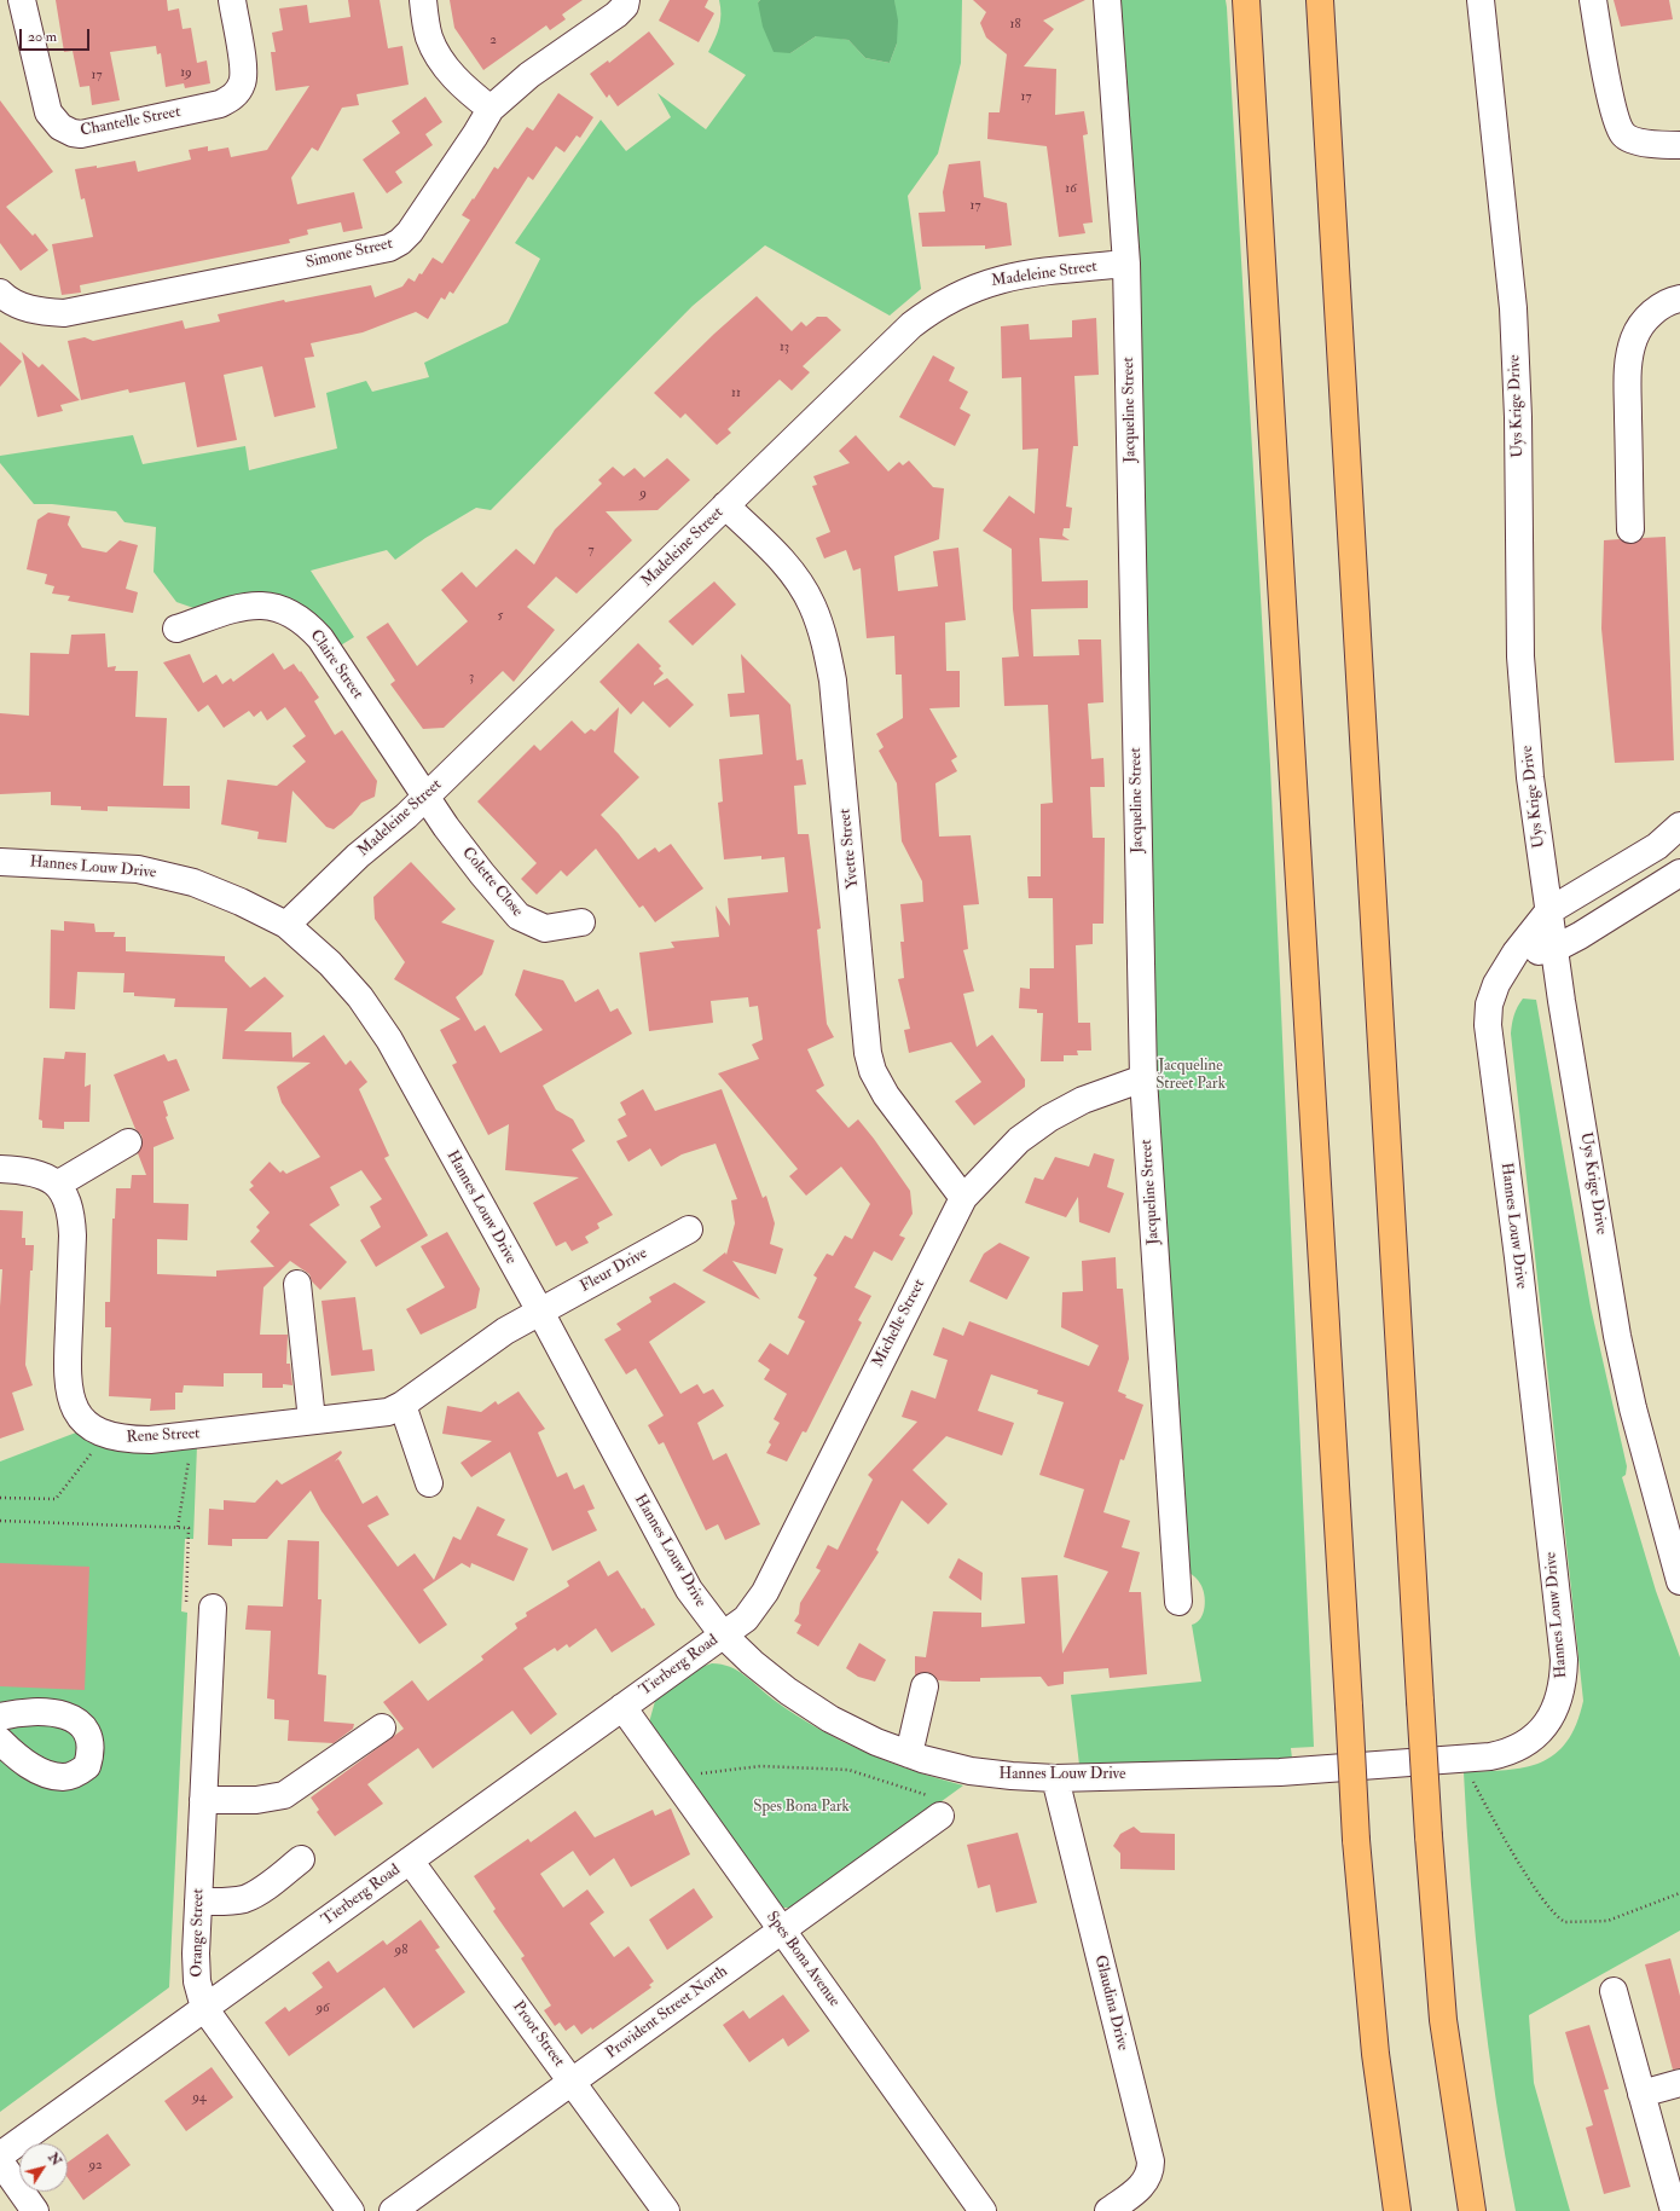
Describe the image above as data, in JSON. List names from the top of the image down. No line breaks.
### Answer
{"streets":{"street":["Chantelle Street","Simone Street","Madeleine Street","Uys Krige Drive","Jacqueline Street","Claire Street","Yvette Street","Hannes Louw Drive","Colette Close","Fleur Drive","Michelle Street","Rene Street","Tierberg Road","Orange Street","Spes Bona Avenue","Glaudina Drive","Provident Street North","Proot Street"]},"crossings":[["Madeleine Street","Jacqueline Street"],["Madeleine Street","Claire Street"],["Madeleine Street","Yvette Street"],["Madeleine Street","Hannes Louw Drive"],["Madeleine Street","Colette Close"],["Uys Krige Drive","Hannes Louw Drive"],["Jacqueline Street","Michelle Street"],["Claire Street","Colette Close"],["Yvette Street","Michelle Street"],["Hannes Louw Drive","Fleur Drive"],["Hannes Louw Drive","Michelle Street"],["Hannes Louw Drive","Rene Street"],["Hannes Louw Drive","Tierberg Road"],["Hannes Louw Drive","Glaudina Drive"],["Fleur Drive","Rene Street"],["Michelle Street","Tierberg Road"],["Tierberg Road","Orange Street"],["Tierberg Road","Spes Bona Avenue"],["Tierberg Road","Proot Street"],["Spes Bona Avenue","Provident Street North"],["Provident Street North","Proot Street"]],"parks":["Jacqueline Street Park","Spes Bona Park"],"house_numbers":["18","2","19","17","17","16","17","13","11","9","7","5","3","98","96","94","92"],"scale_bar":"20 m","north":"top right"}
